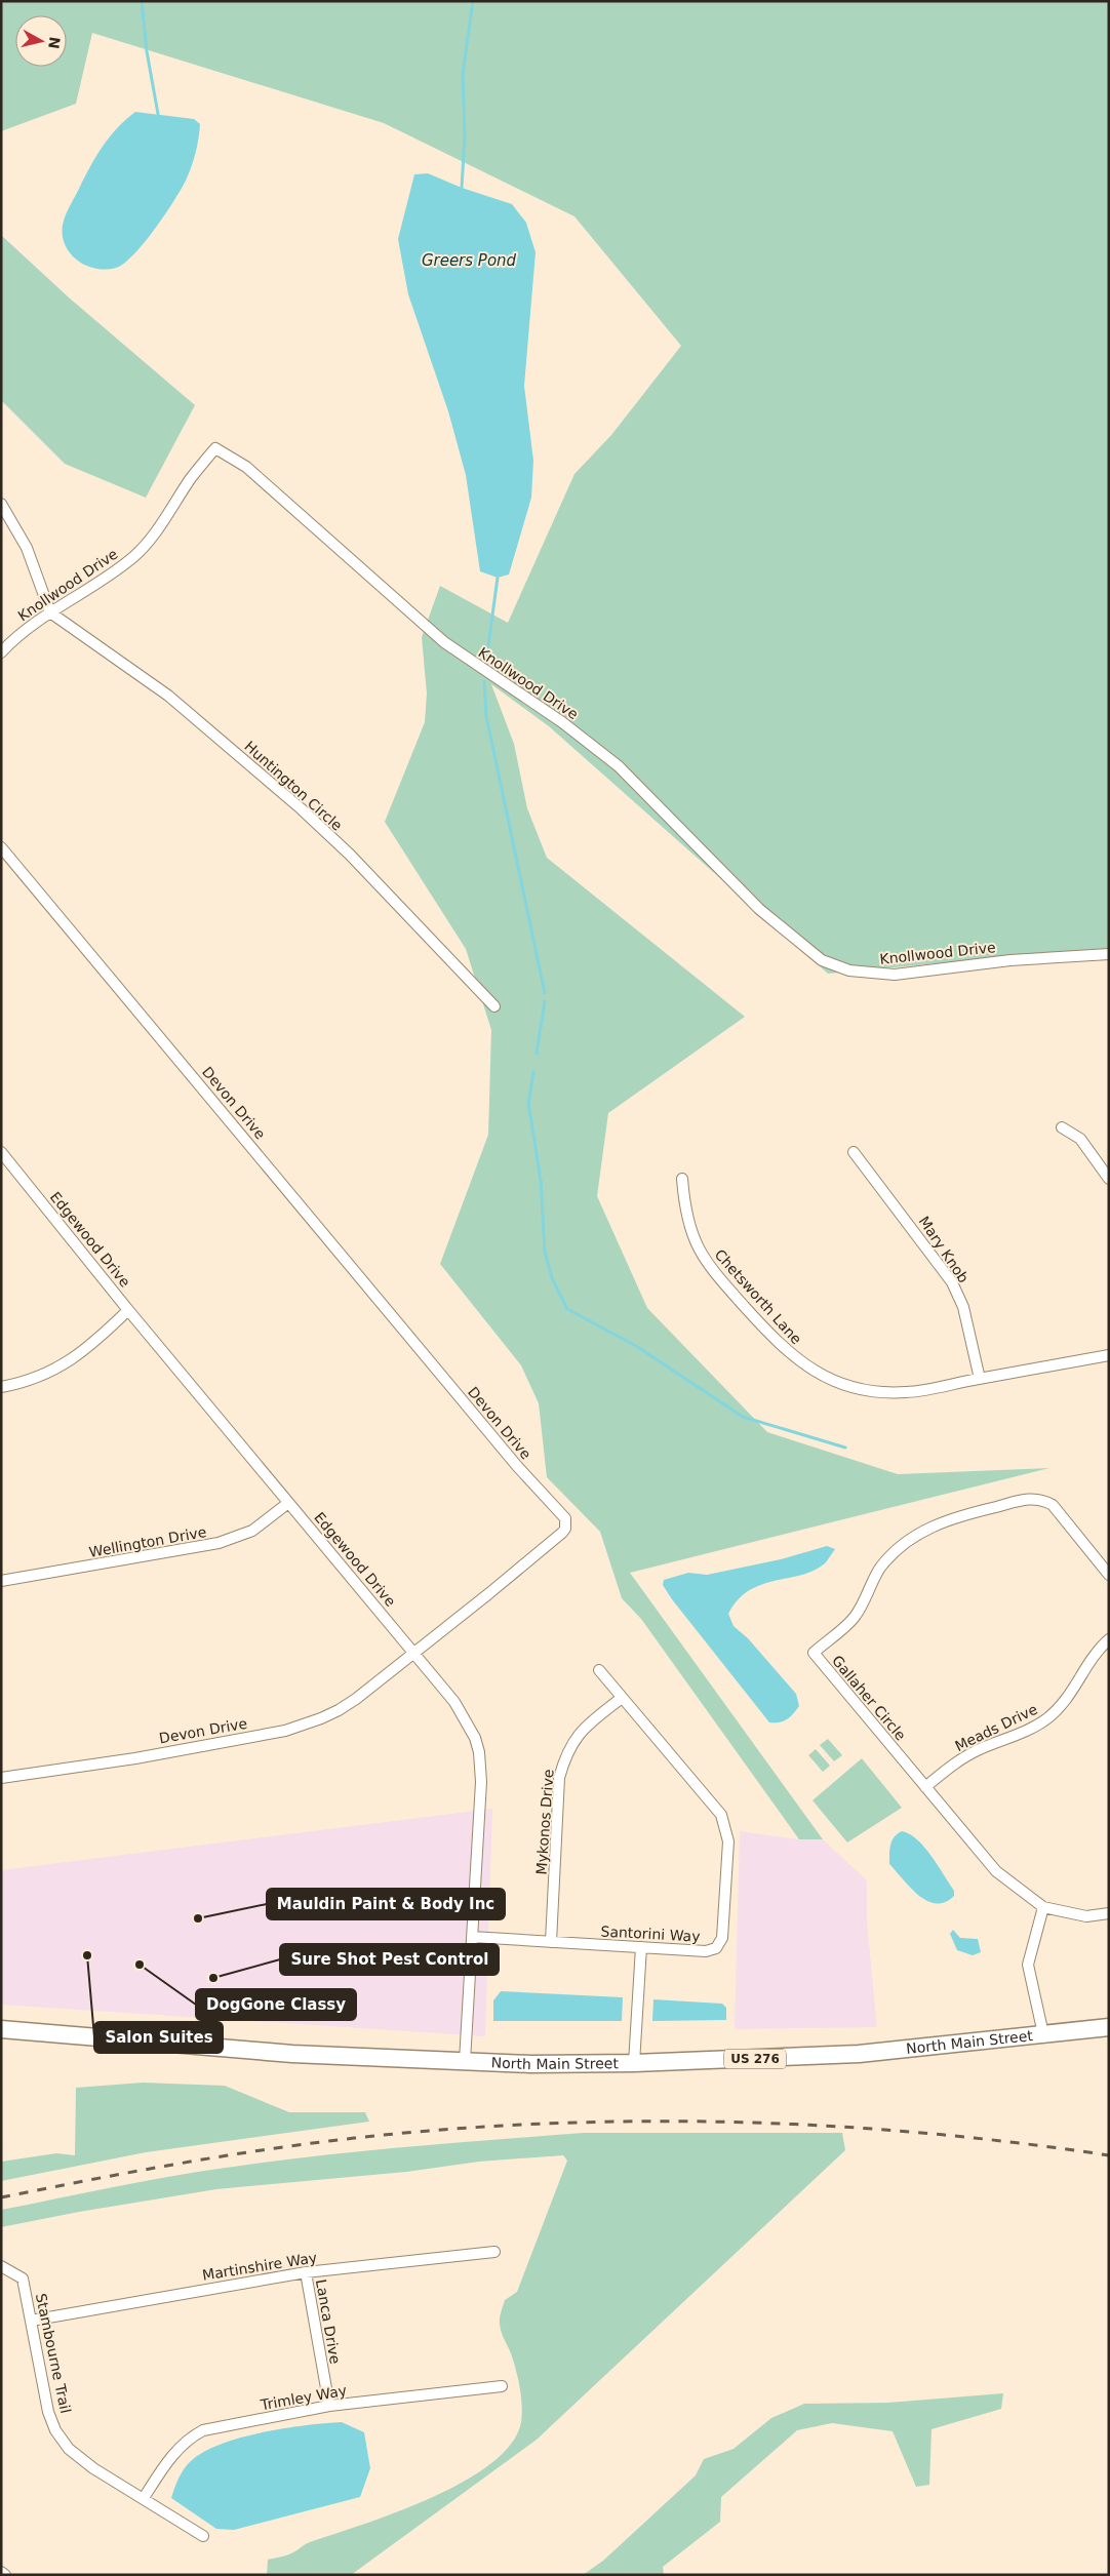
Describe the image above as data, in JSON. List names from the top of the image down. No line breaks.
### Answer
{"streets":{"main road":["North Main Street","US 276"],"street":["Knollwood Drive","Huntington Circle","Devon Drive","Edgewood Drive","Mary Knob","Chetsworth Lane","Wellington Drive","Gallaher Circle","Meads Drive","Mykonos Drive","Santorini Way","Martinshire Way","Lanca Drive","Stambourne Trail","Trimley Way"]},"crossings":[["Knollwood Drive","Huntington Circle"],["Devon Drive","Edgewood Drive"],["Edgewood Drive","Wellington Drive"],["Edgewood Drive","Santorini Way"],["Edgewood Drive","North Main Street"],["Mary Knob","Chetsworth Lane"],["Gallaher Circle","Meads Drive"],["Mykonos Drive","Santorini Way"],["Martinshire Way","Lanca Drive"],["Martinshire Way","Stambourne Trail"],["Lanca Drive","Trimley Way"],["Stambourne Trail","Trimley Way"]],"water":["Greers Pond"],"places":["Mauldin Paint & Body Inc","Salon Suites","DogGone Classy","Sure Shot Pest Control"],"north":"right"}
